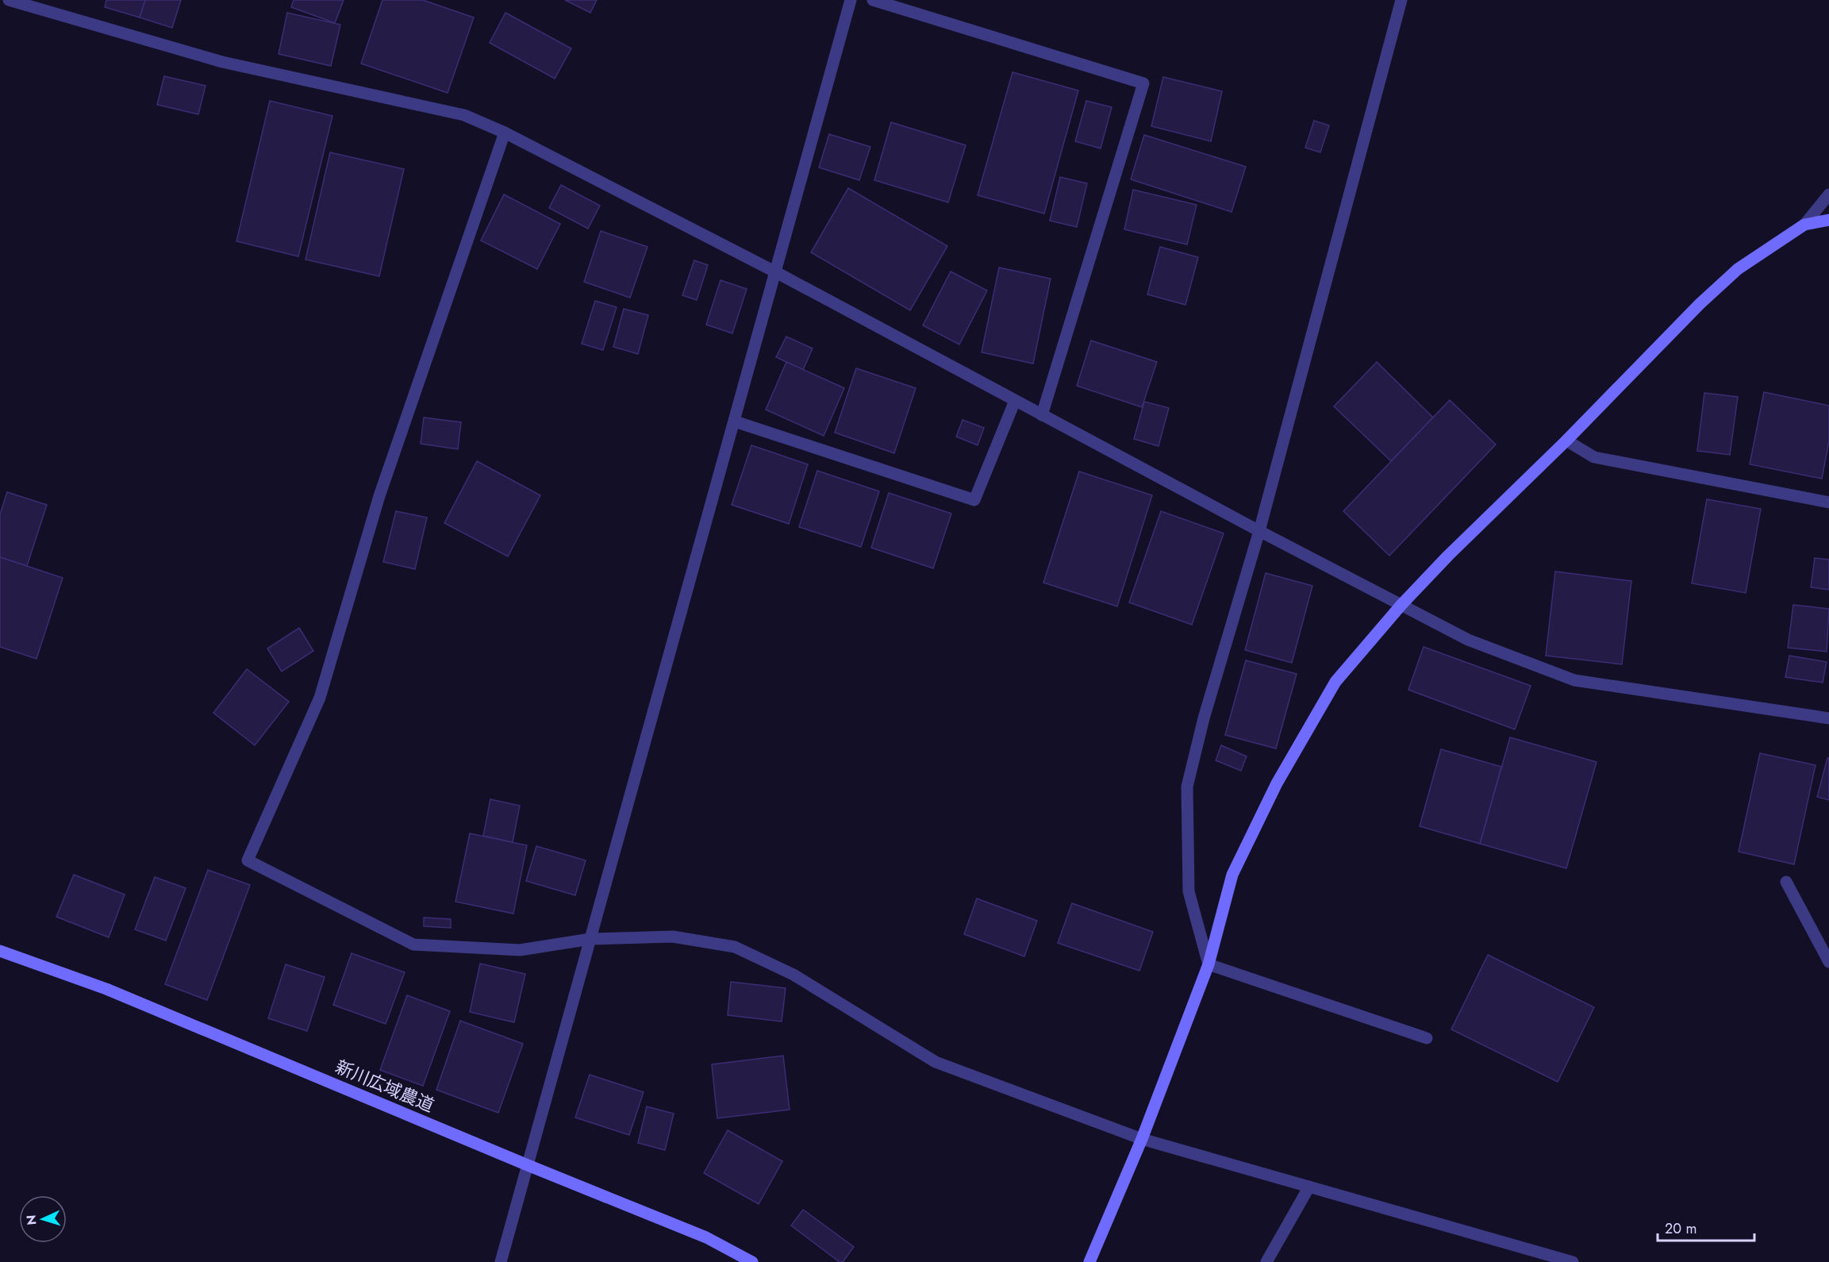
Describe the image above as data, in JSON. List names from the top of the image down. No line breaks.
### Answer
{"streets":{"street":["新川広域農道"]},"scale_bar":"20 m","north":"left"}
